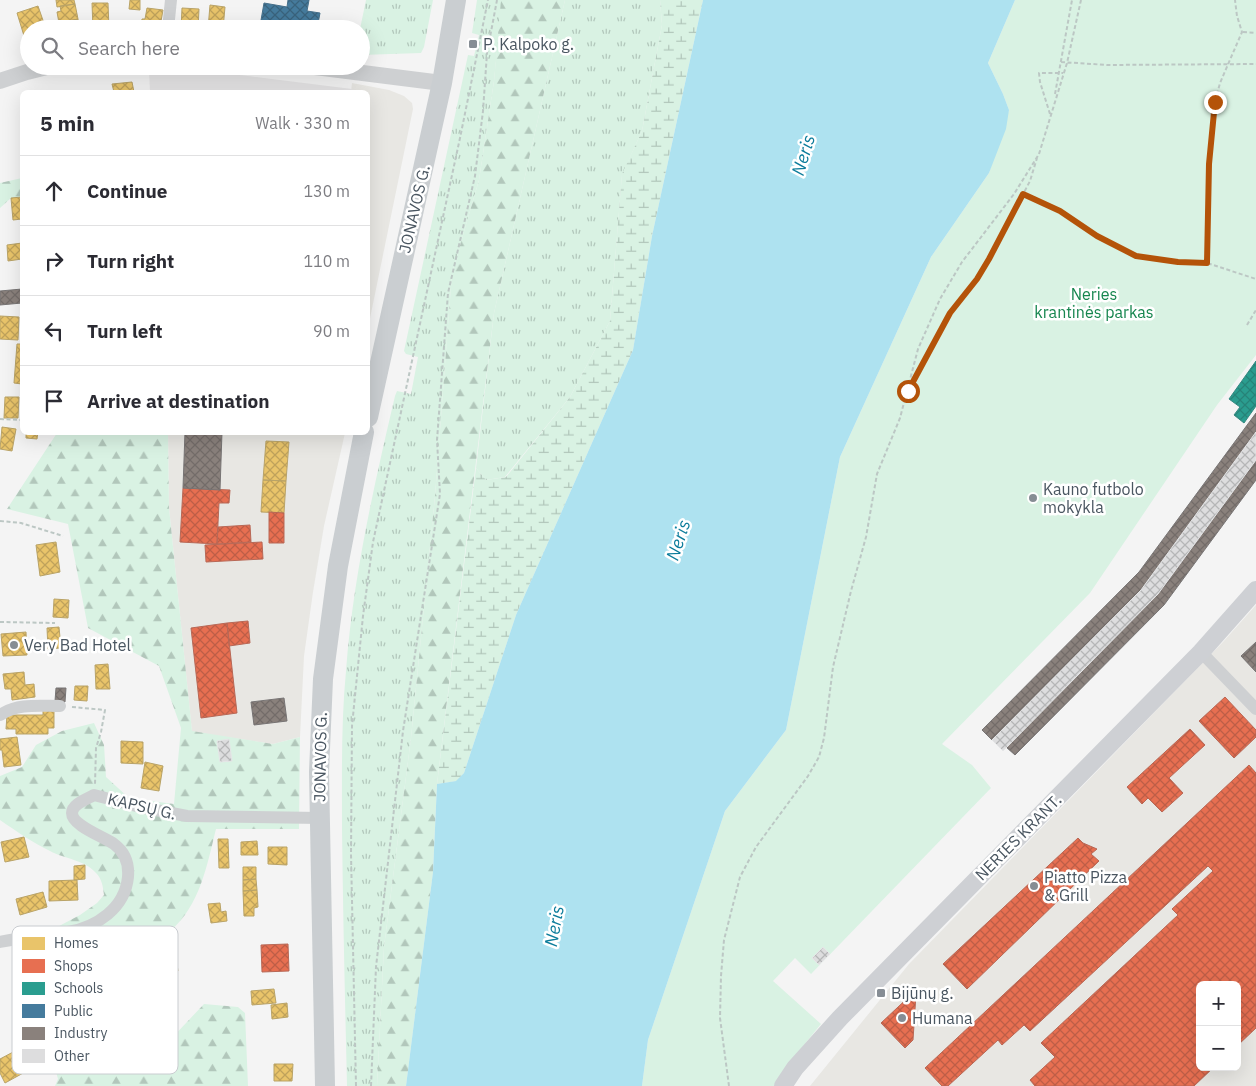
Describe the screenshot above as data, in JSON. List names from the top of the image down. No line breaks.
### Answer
{"streets":{"main road":["JONAVOS G.","NERIES KRANT."],"street":["KAPSŲ G."]},"crossings":[["JONAVOS G.","KAPSŲ G."]],"water":["Neris"],"parks":["Neries krantinės parkas"],"places":{"transit":["P. Kalpoko g.","Bijūnų g."],"other":["Kauno futbolo mokykla","Very Bad Hotel","Piatto Pizza & Grill","Humana"]},"legend":["Homes","Shops","Schools","Public","Industry","Other"],"page":{"search":"Search here","heading":["5 min","Walk · 330 m"],"list":[["Continue","130 m"],["Turn right","110 m"],["Turn left","90 m"],"Arrive at destination"],"map_buttons":["+","−"]}}
